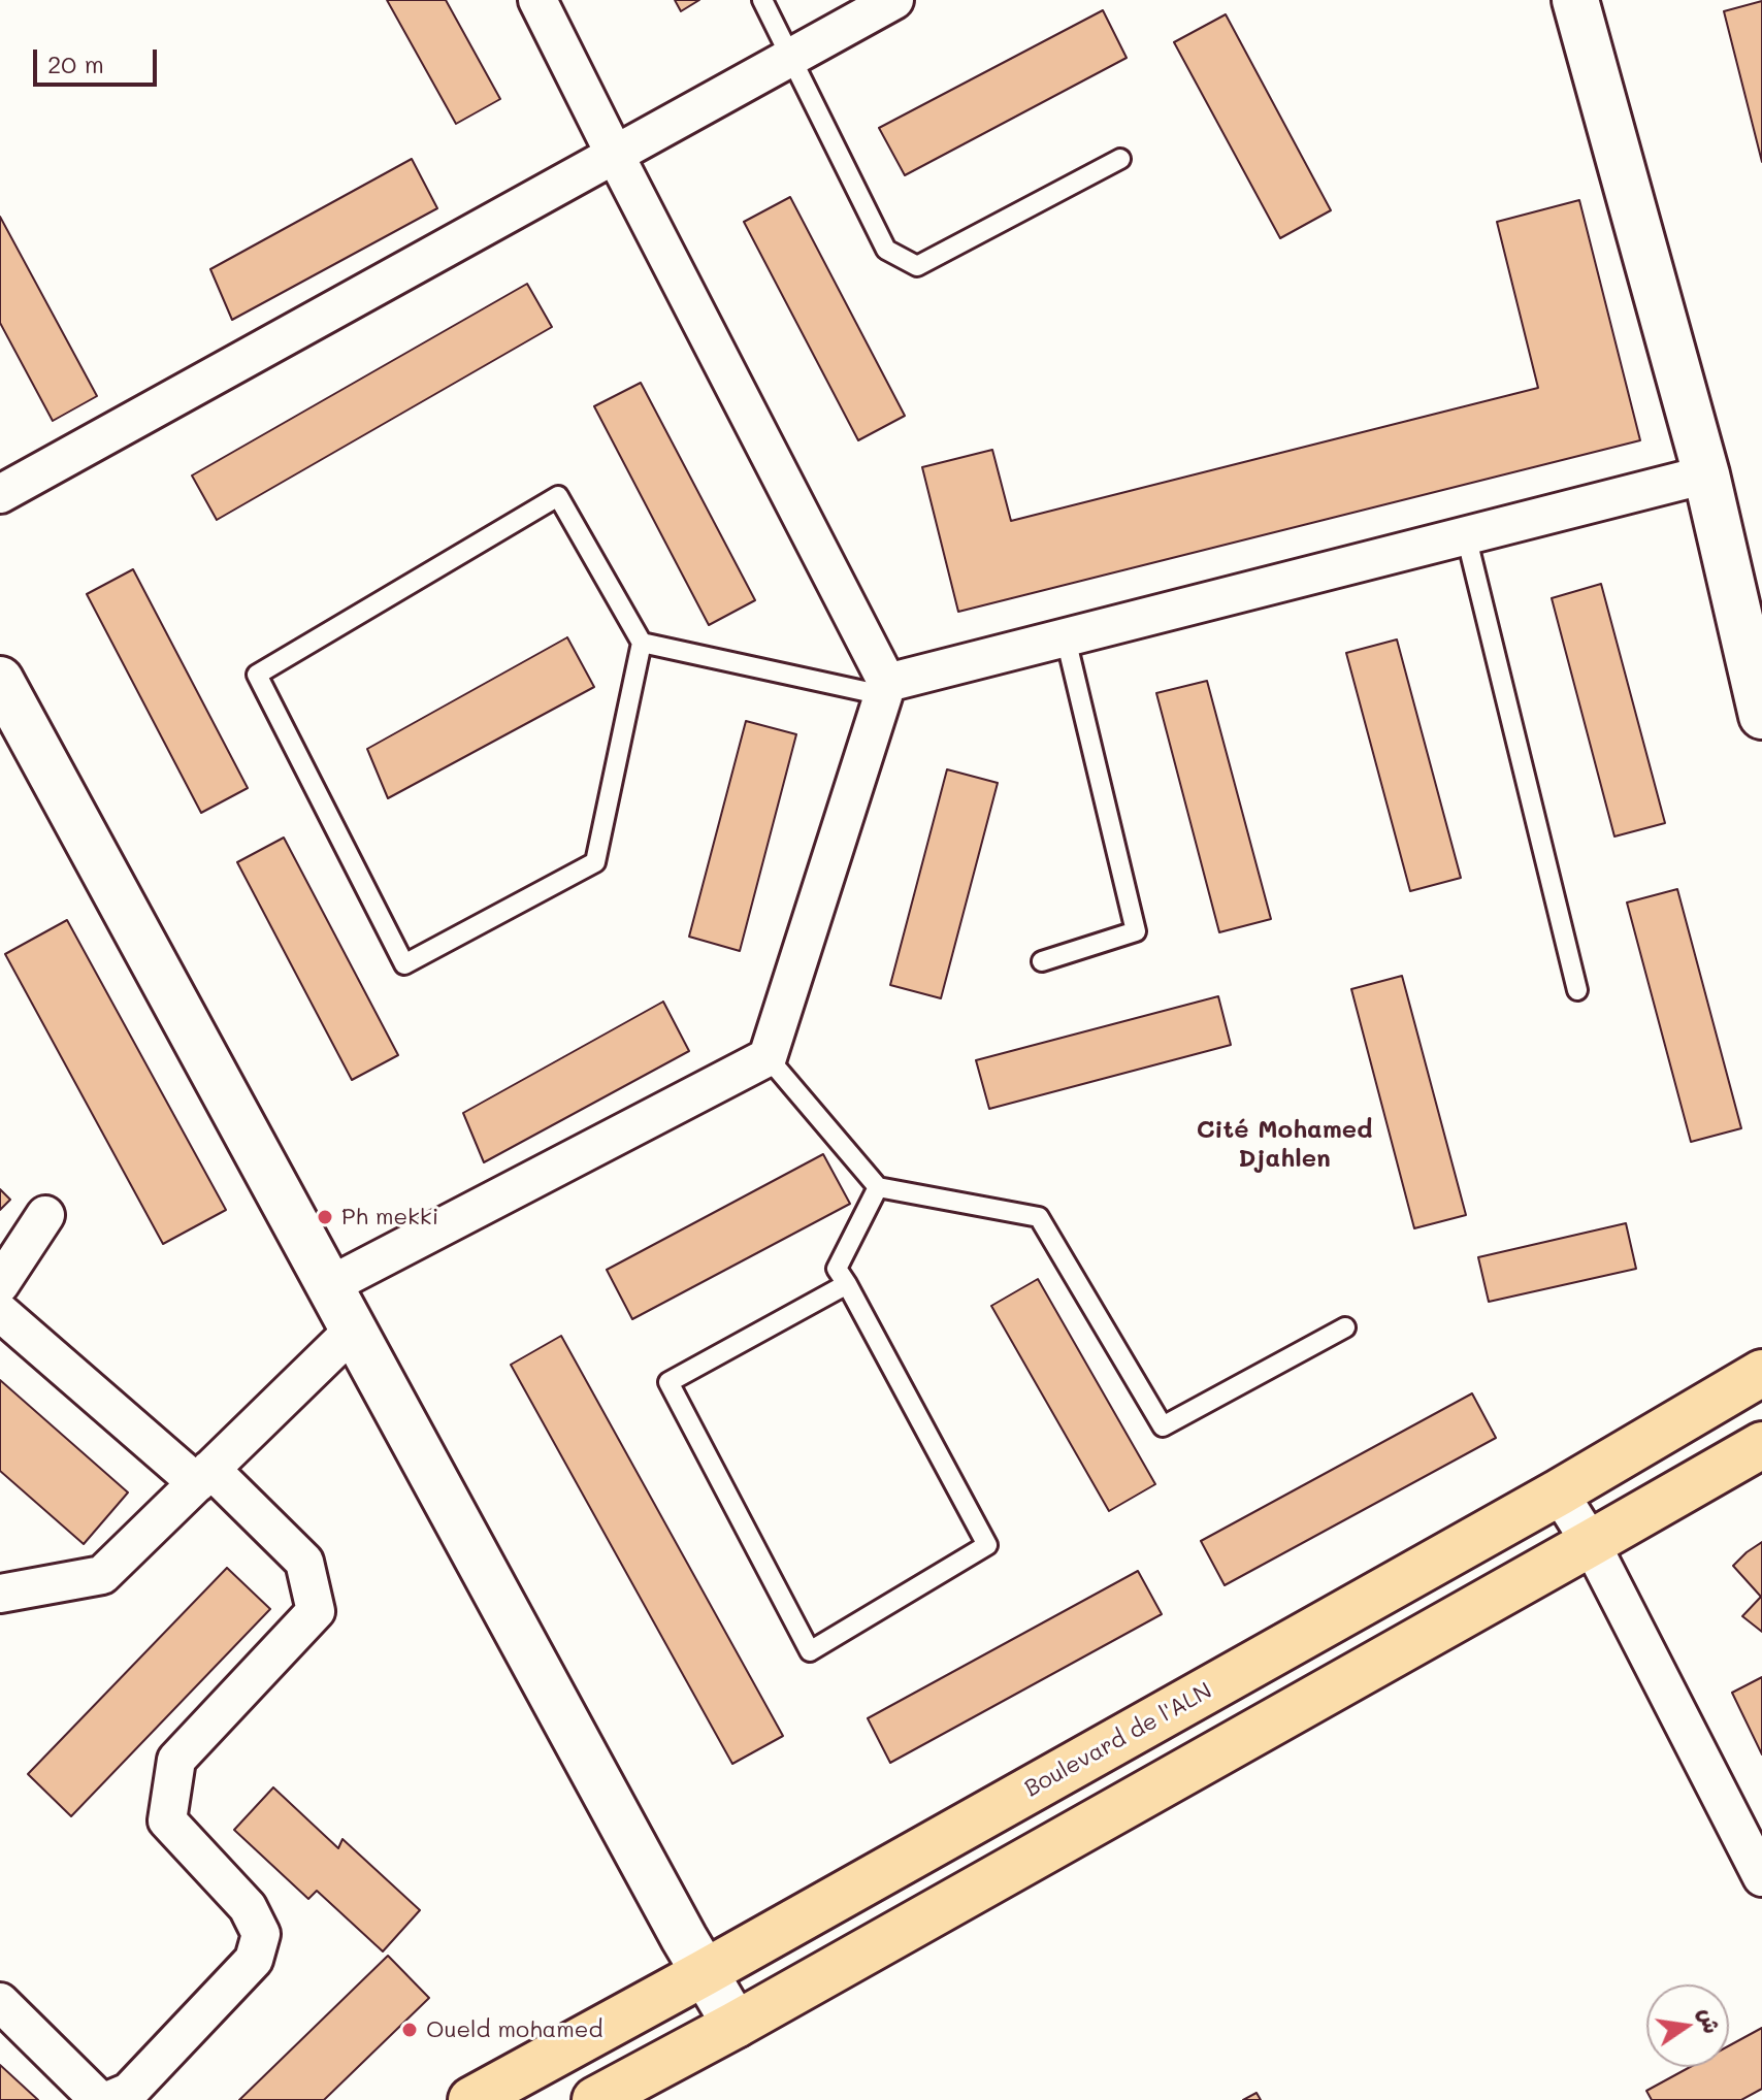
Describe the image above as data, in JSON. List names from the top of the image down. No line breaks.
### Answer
{"streets":{"main road":["Boulevard de l'ALN"]},"districts":["Cité Mohamed Djahlen"],"places":["Ph mekki","Oueld mohamed"],"scale_bar":"20 m","north":"right"}
